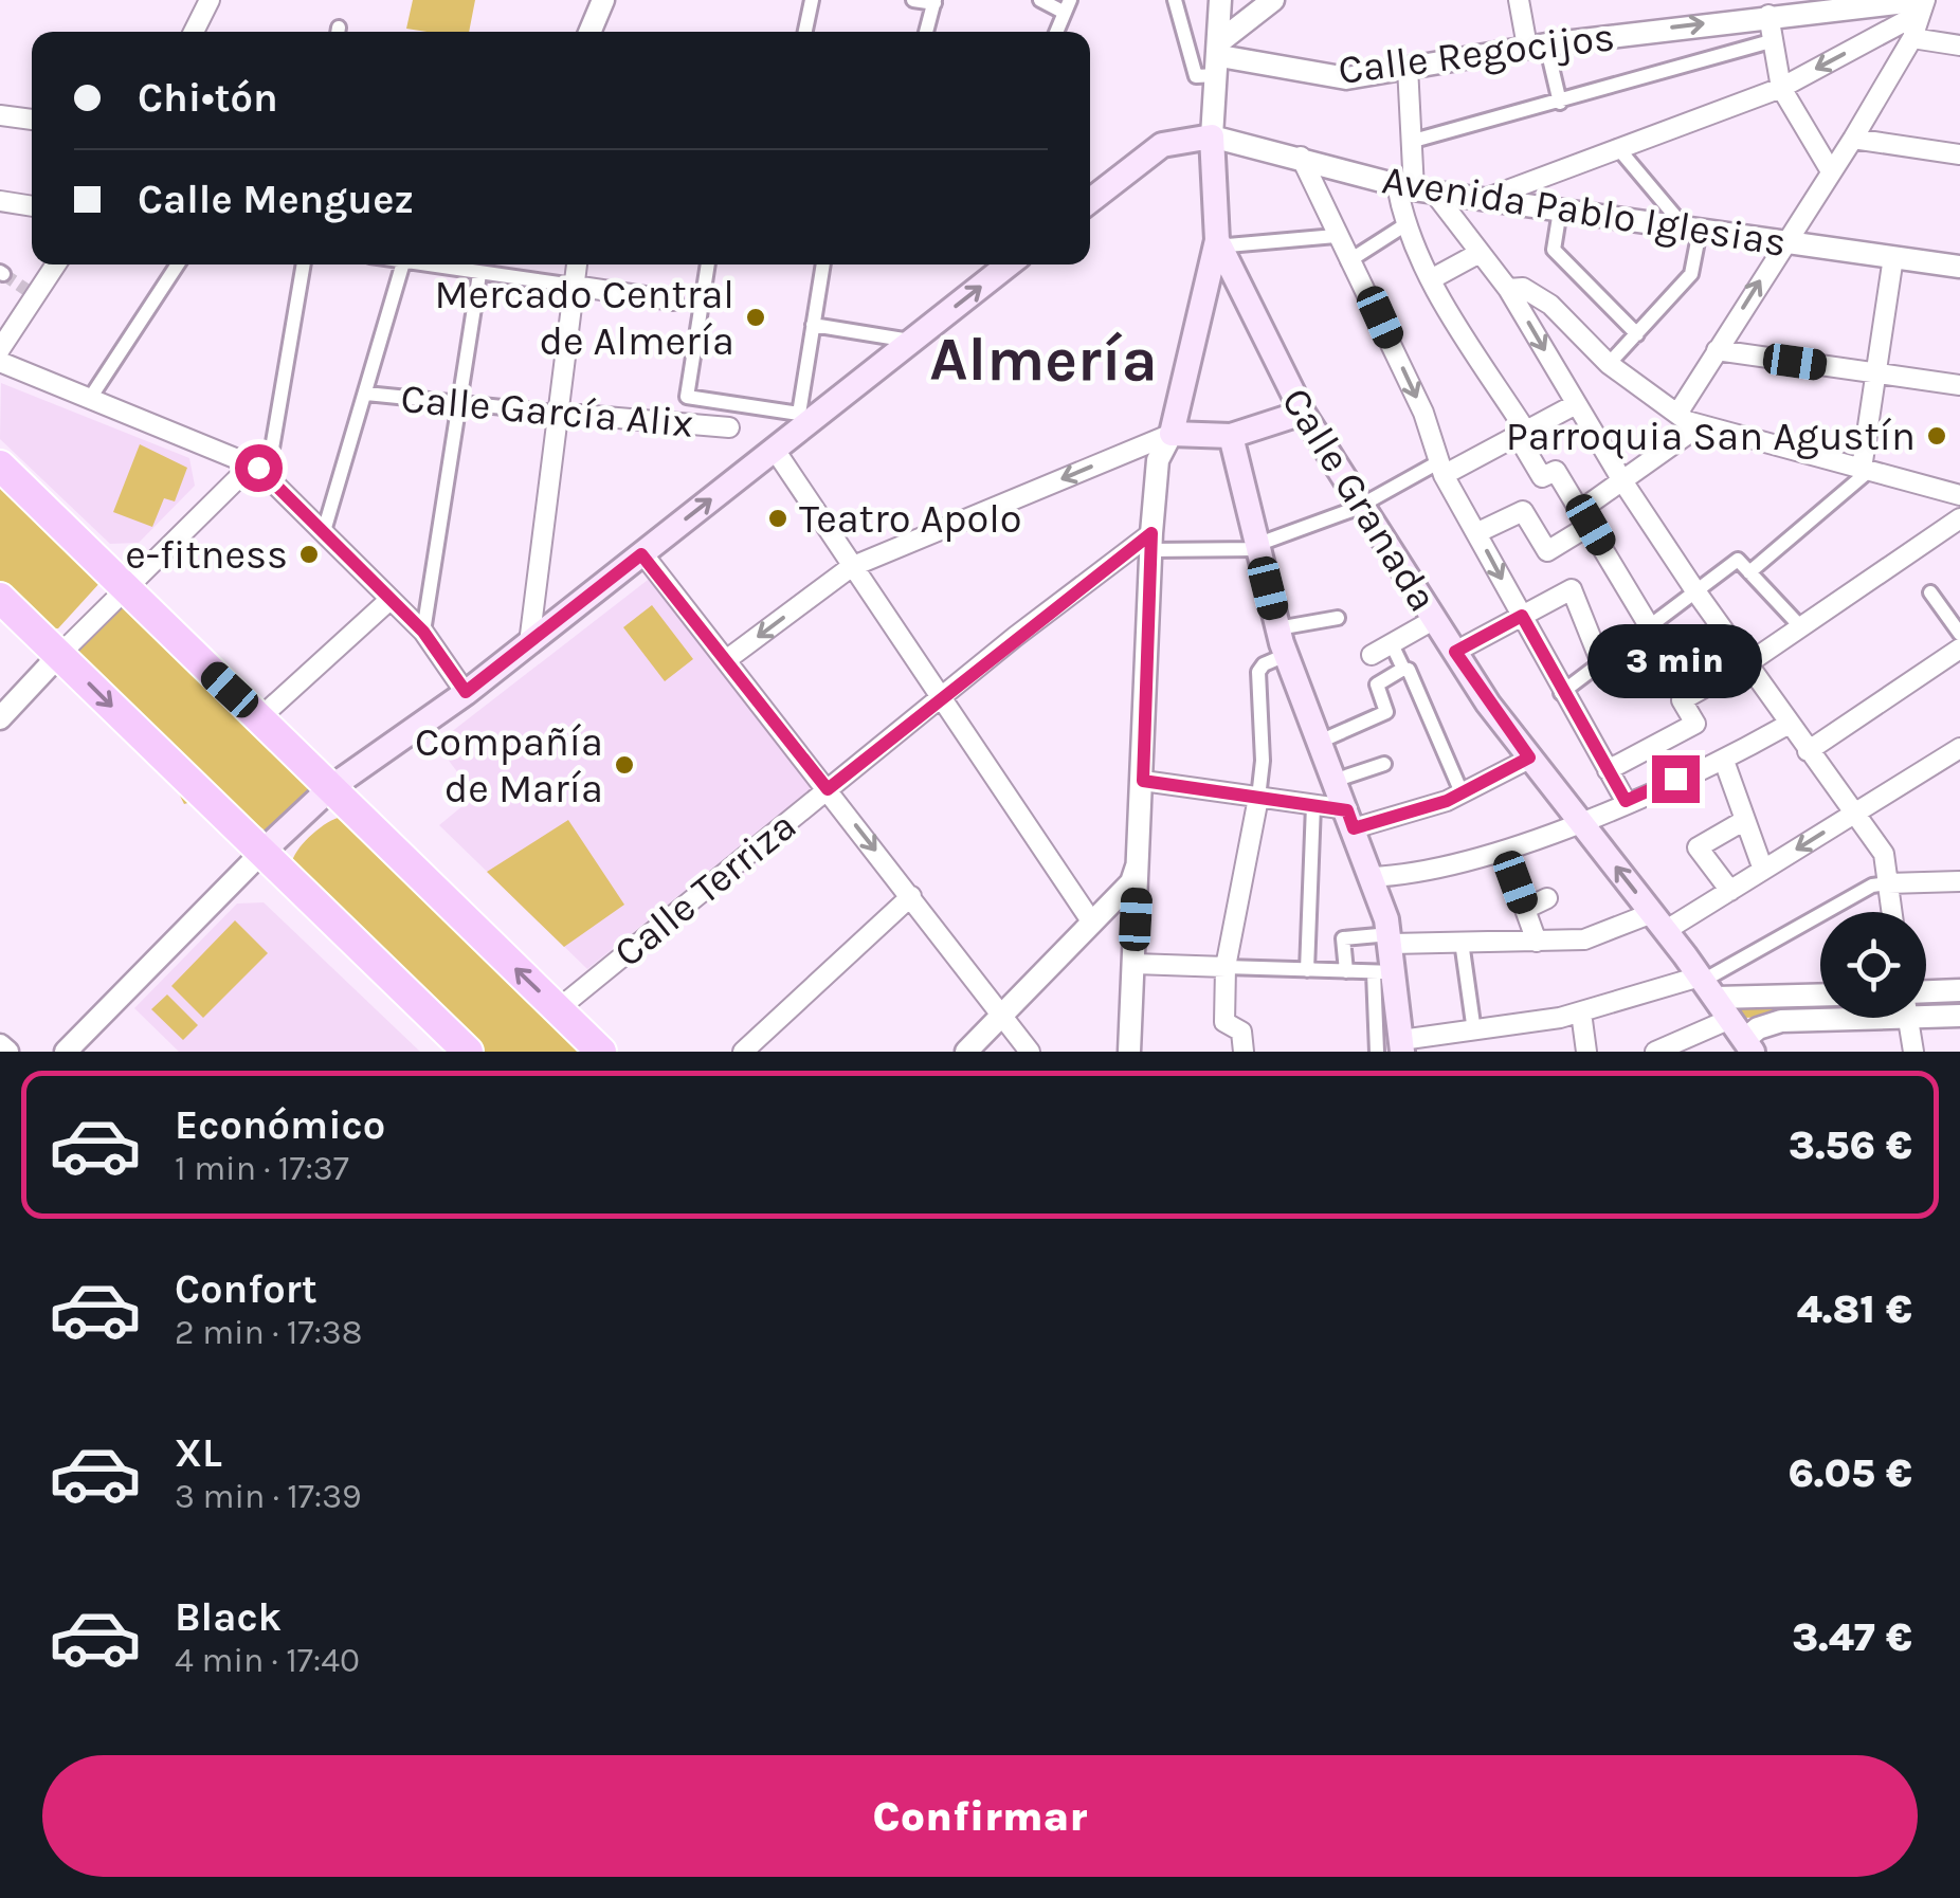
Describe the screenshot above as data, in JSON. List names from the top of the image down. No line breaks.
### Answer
{"streets":{"main road":["Calle Granada"],"street":["Calle Regocijos","Avenida Pablo Iglesias","Calle García Alix","Calle Terriza"]},"districts":["Almería"],"places":["Mercado Central de Almería","Parroquia San Agustín","Teatro Apolo","e-fitness","Compañía de María"],"page":{"banner":["Chi•tón","Calle Menguez"],"bubble":"3 min","list":[{"name":"Económico","note":"1 min · 17:37","value":"3.56 €"},{"name":"Confort","note":"2 min · 17:38","value":"4.81 €"},{"name":"XL","note":"3 min · 17:39","value":"6.05 €"},{"name":"Black","note":"4 min · 17:40","value":"3.47 €"}],"buttons":"Confirmar"}}
